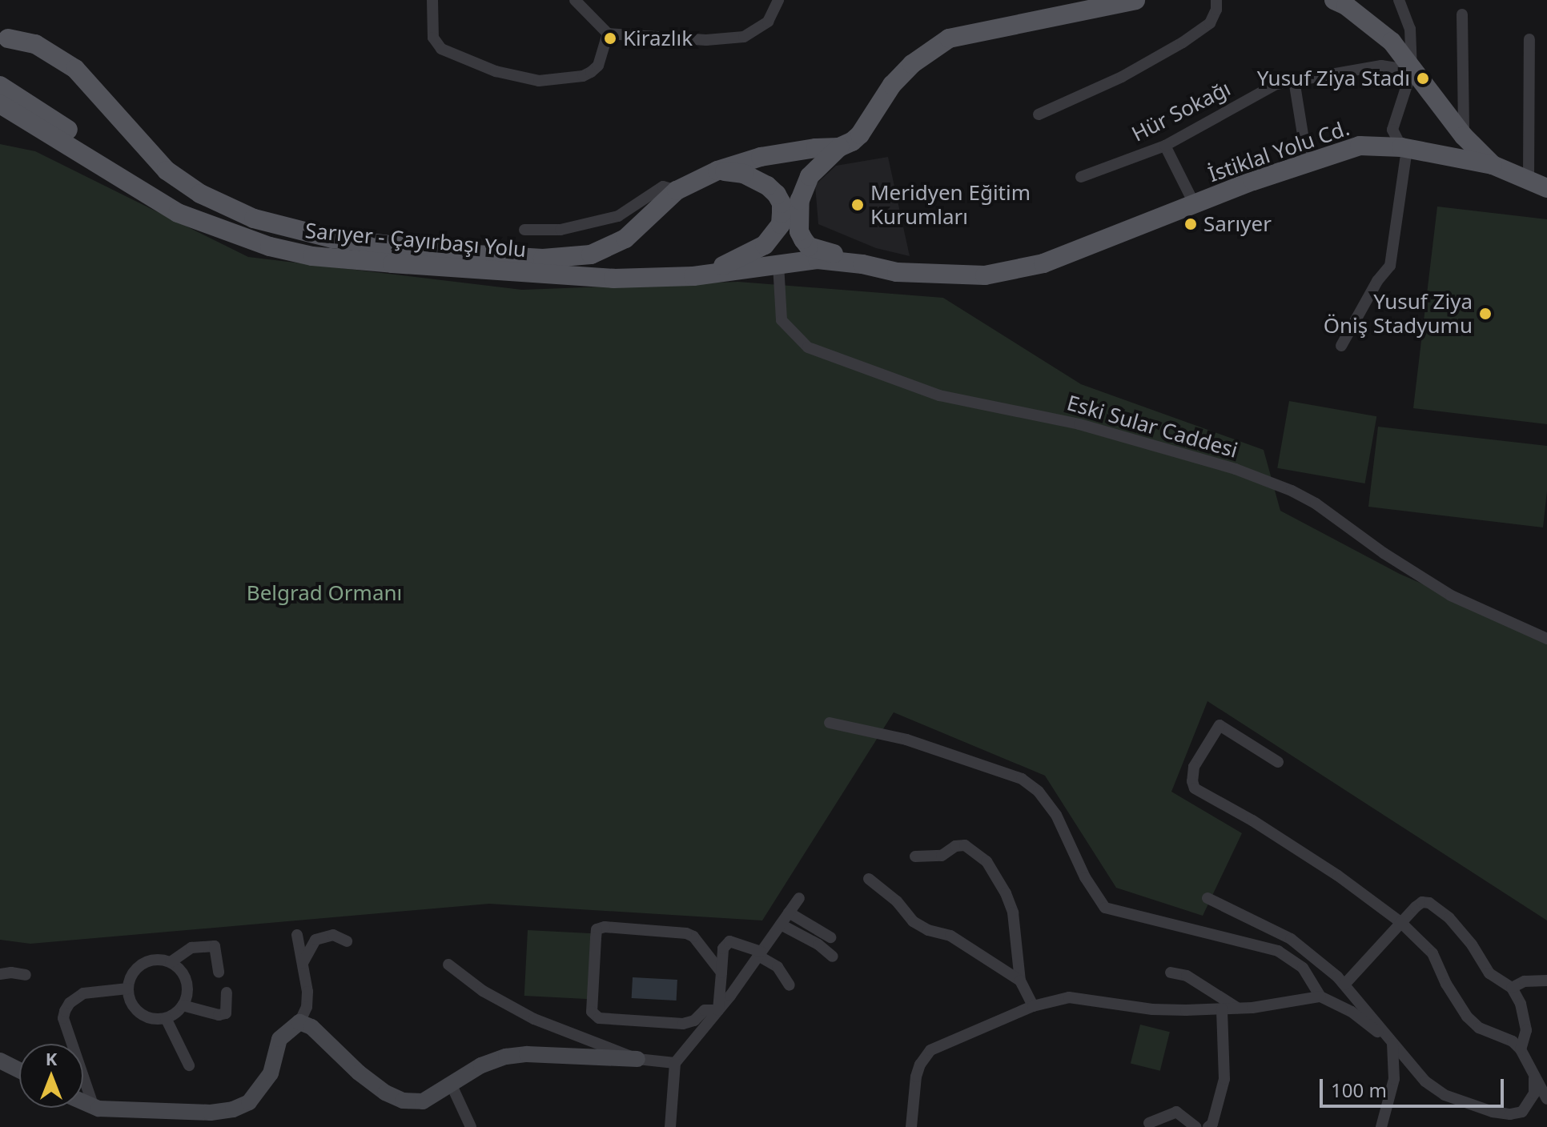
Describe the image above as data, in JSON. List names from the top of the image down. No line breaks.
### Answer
{"streets":{"main road":["İstiklal Yolu Cd.","Sarıyer - Çayırbaşı Yolu"],"street":["Hür Sokağı","Eski Sular Caddesi"]},"crossings":[["İstiklal Yolu Cd.","Sarıyer - Çayırbaşı Yolu"],["Sarıyer - Çayırbaşı Yolu","Eski Sular Caddesi"]],"parks":["Belgrad Ormanı"],"places":["Kirazlık","Yusuf Ziya Stadı","Meridyen Eğitim Kurumları","Sarıyer","Yusuf Ziya Öniş Stadyumu"],"scale_bar":"100 m","north":"top"}
